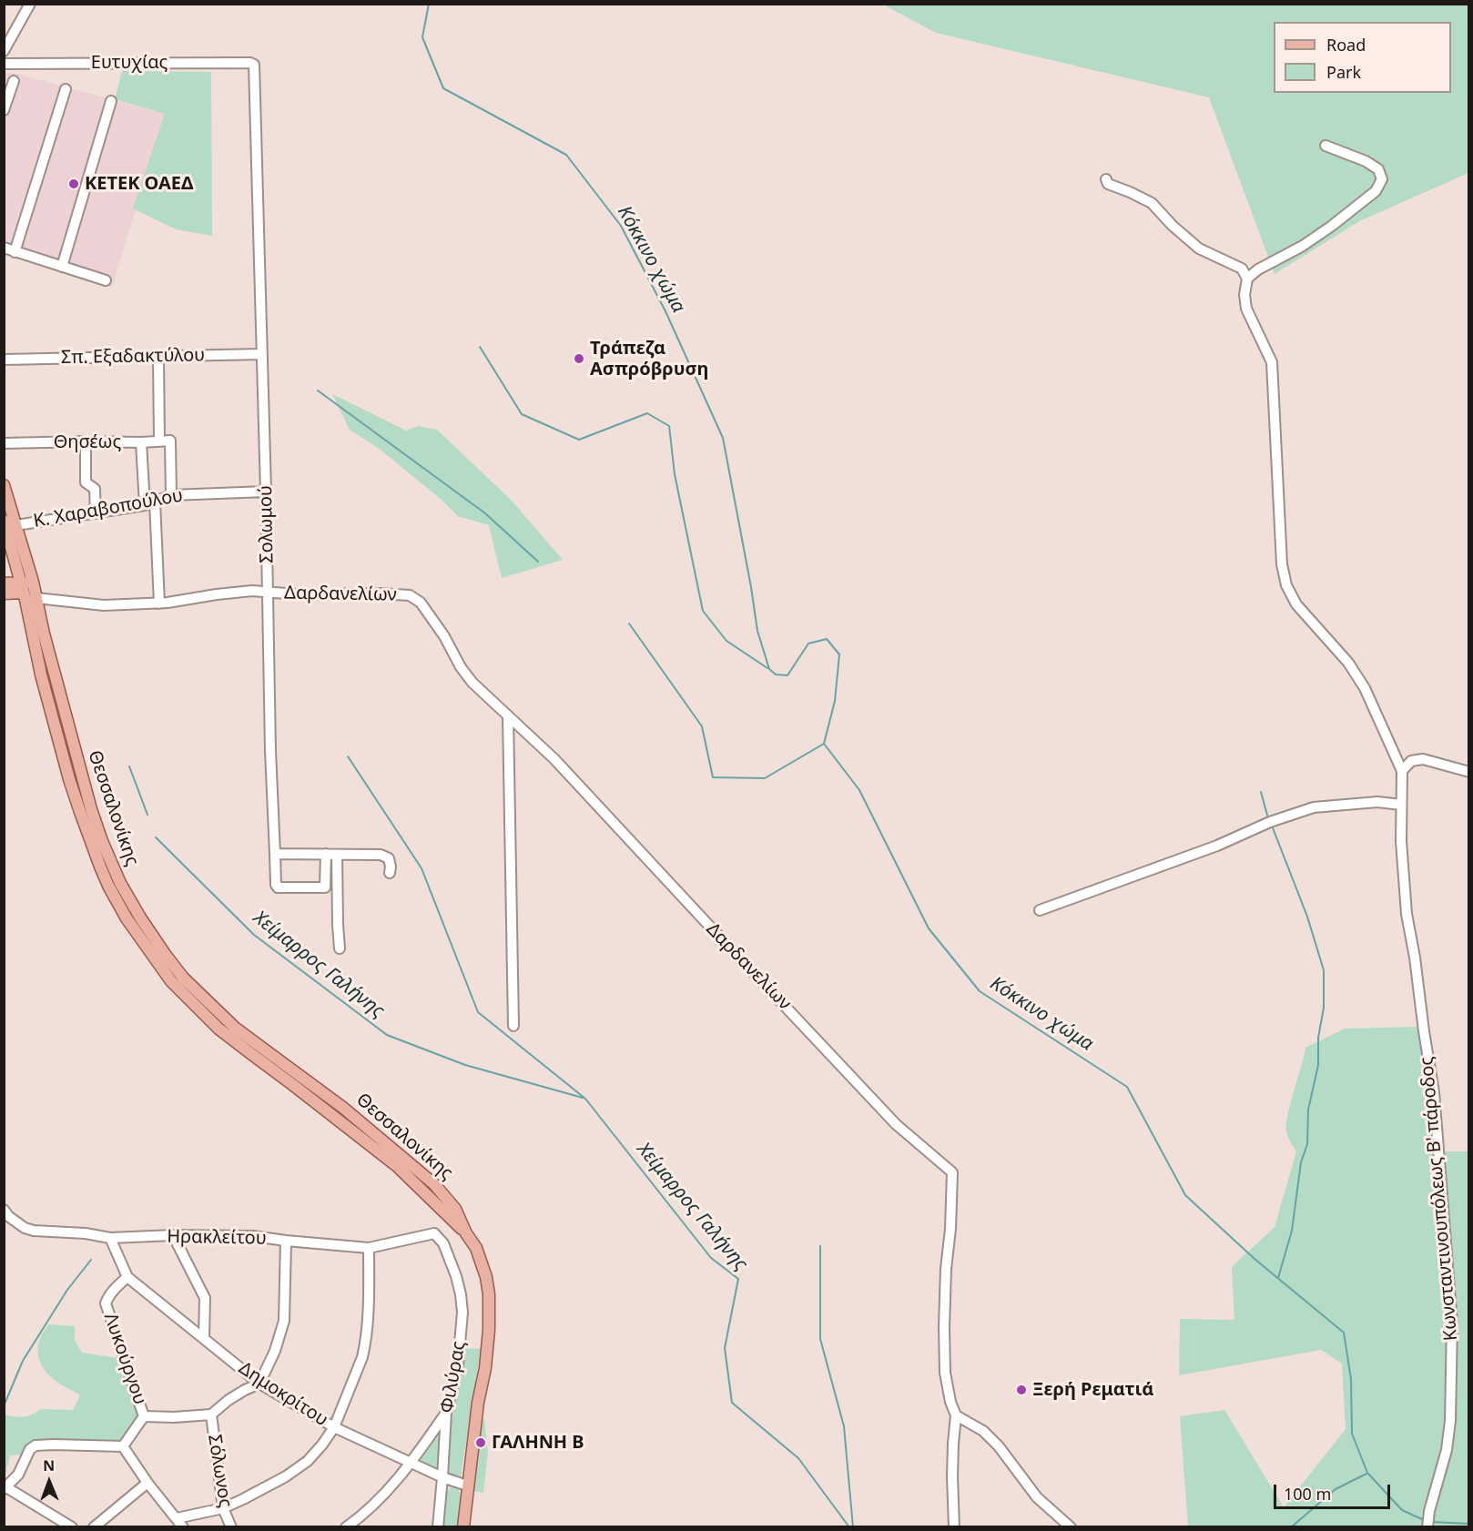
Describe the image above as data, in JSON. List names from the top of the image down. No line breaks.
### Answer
{"streets":{"main road":["Θεσσαλονίκης"],"street":["Ευτυχίας","Σπ. Εξαδακτύλου","Θησέως","Κ. Χαραβοπούλου","Σολωμού","Δαρδανελίων","Κωνσταντινουπόλεως Β' πάροδος","Ηρακλείτου","Λυκούργου","Φιλύρας","Δημοκρίτου","Σόλωνος"]},"crossings":[["Ευτυχίας","Σολωμού"],["Σπ. Εξαδακτύλου","Σολωμού"],["Θησέως","Κ. Χαραβοπούλου"],["Κ. Χαραβοπούλου","Σολωμού"],["Κ. Χαραβοπούλου","Θεσσαλονίκης"],["Σολωμού","Δαρδανελίων"],["Δαρδανελίων","Θεσσαλονίκης"],["Θεσσαλονίκης","Δημοκρίτου"],["Ηρακλείτου","Φιλύρας"],["Ηρακλείτου","Δημοκρίτου"],["Λυκούργου","Δημοκρίτου"],["Φιλύρας","Δημοκρίτου"]],"water":["Κόκκινο χώμα","Χείμαρρος Γαλήνης"],"places":["ΚΕΤΕΚ ΟΑΕΔ","Τράπεζα Ασπρόβρυση","Ξερή Ρεματιά","ΓΑΛΗΝΗ Β"],"legend":["Road","Park"],"scale_bar":"100 m","north":"top"}
